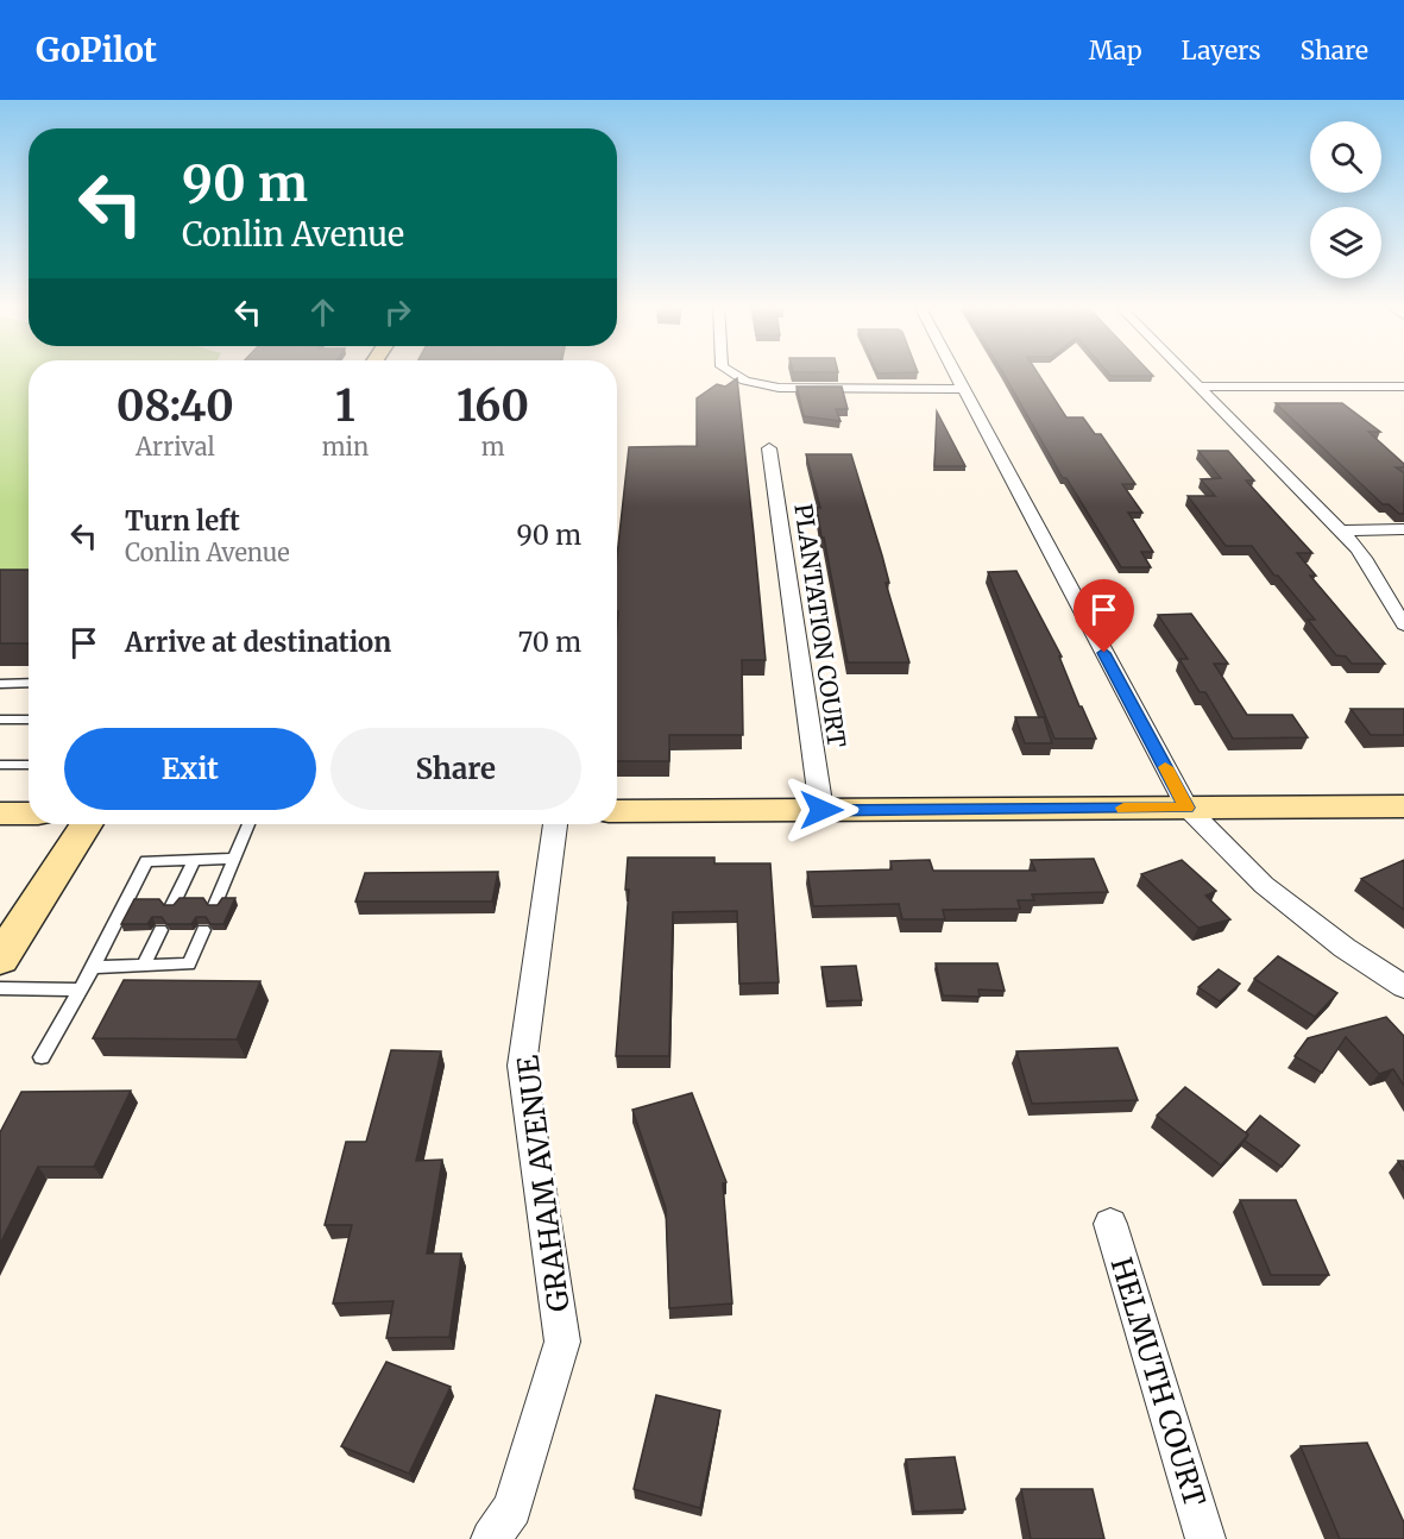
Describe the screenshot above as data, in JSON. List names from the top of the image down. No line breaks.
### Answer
{"streets":{"street":["PLANTATION COURT","GRAHAM AVENUE","HELMUTH COURT"]},"page":{"header":"GoPilot","nav":["Map","Layers","Share"],"turn":["90 m","Conlin Avenue"],"eta":["08:40","Arrival","1","min","160","m"],"list":[{"name":"Turn left","note":"Conlin Avenue","value":"90 m"},{"name":"Arrive at destination","value":"70 m"}],"buttons":["Exit","Share"]}}
